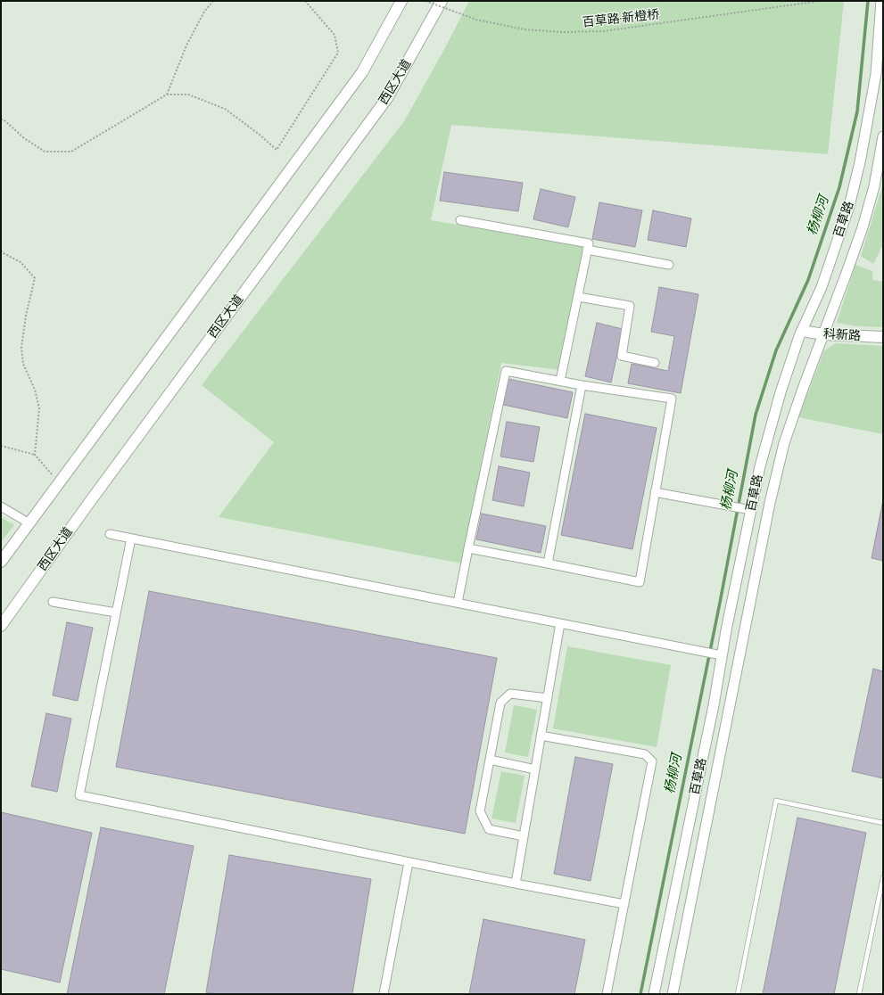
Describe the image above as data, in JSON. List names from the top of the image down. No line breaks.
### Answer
{"streets":{"main road":["西区大道","科新路"],"street":["百草路"],"path":["百草路·新橙桥"]},"crossings":[["百草路","科新路"]],"water":["杨柳河"]}
